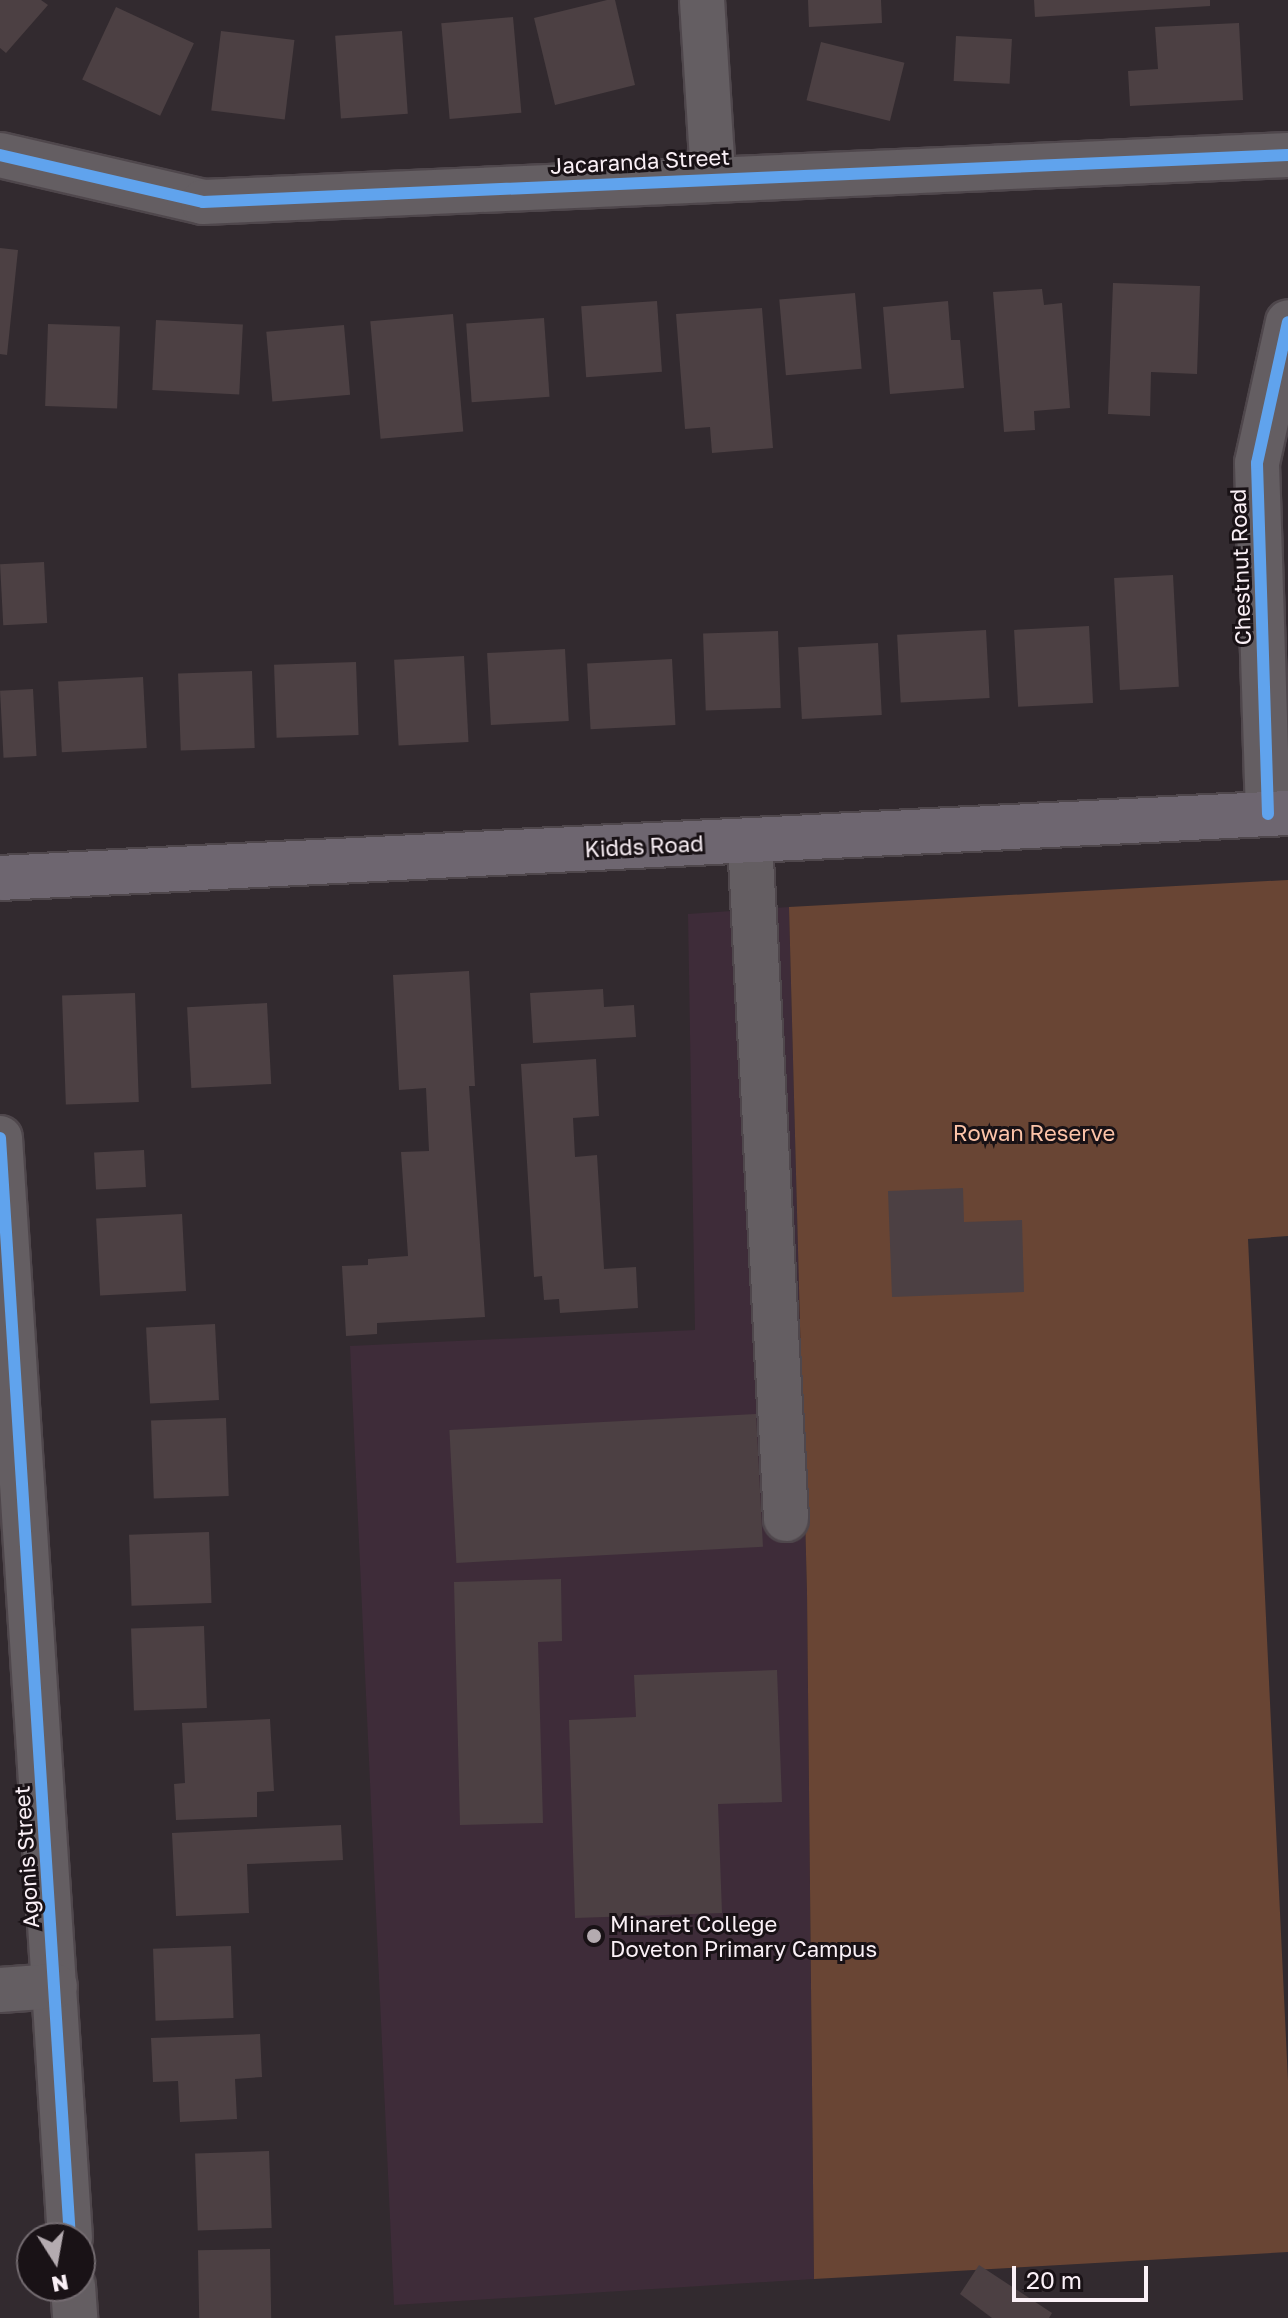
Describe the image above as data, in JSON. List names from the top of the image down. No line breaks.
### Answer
{"streets":{"main road":["Kidds Road"],"street":["Jacaranda Street","Chestnut Road","Agonis Street"]},"crossings":[["Chestnut Road","Kidds Road"]],"parks":["Rowan Reserve"],"places":["Minaret College Doveton Primary Campus"],"scale_bar":"20 m","north":"bottom"}
